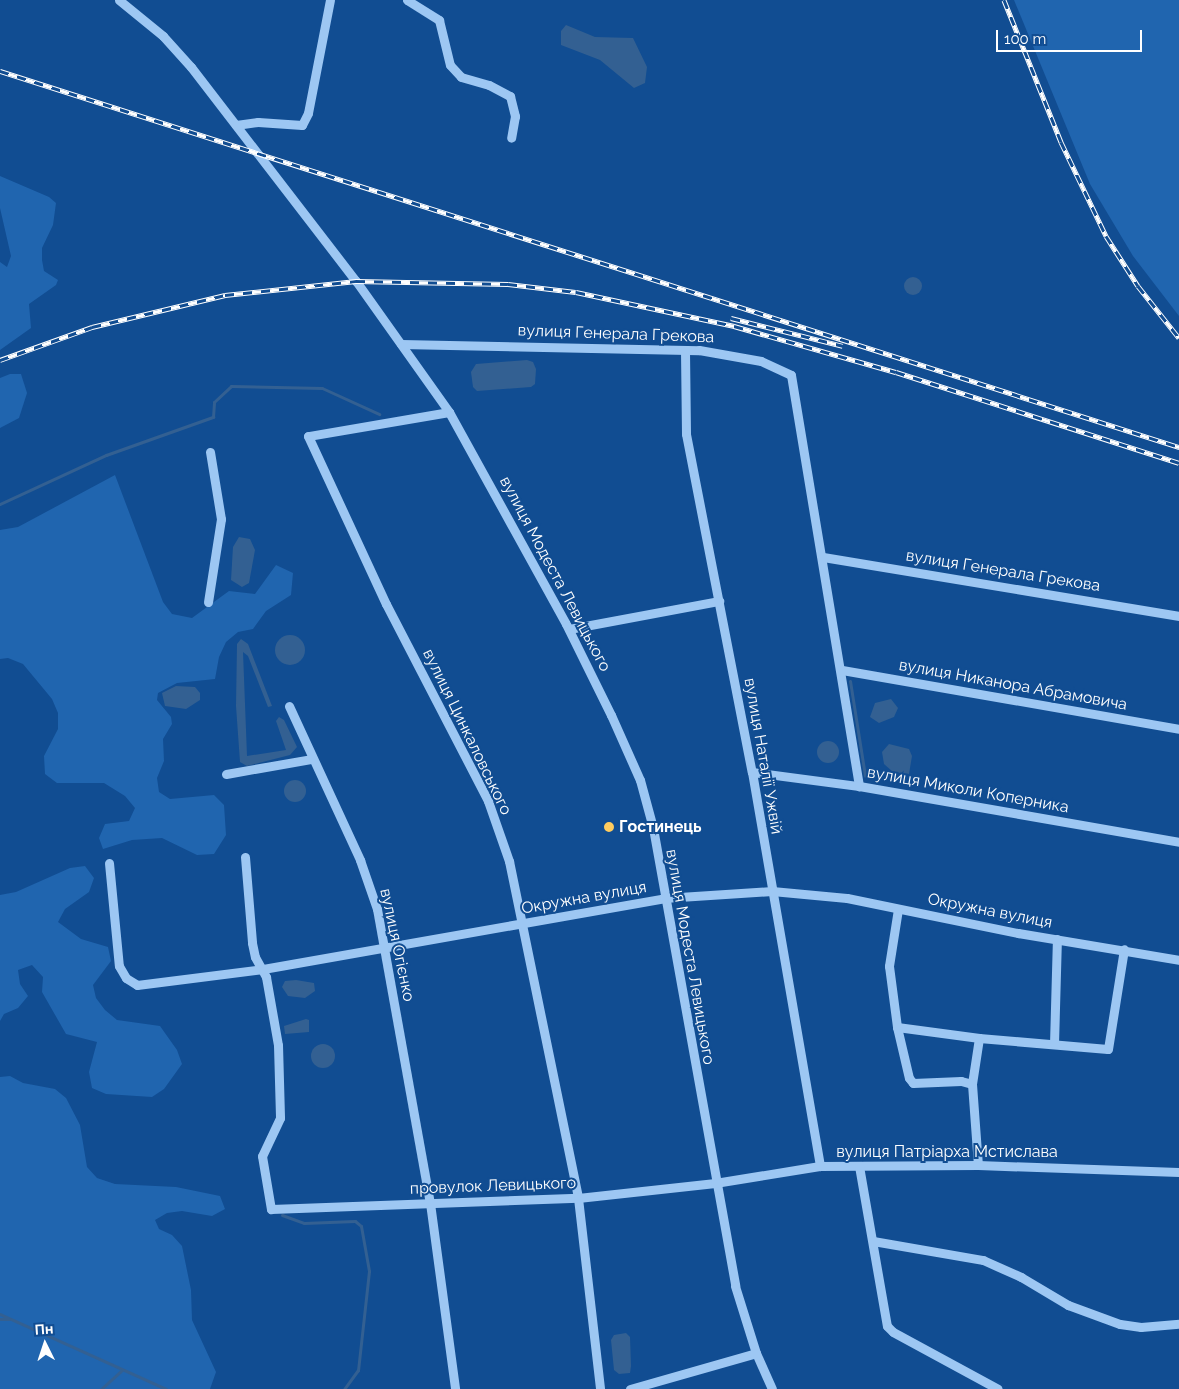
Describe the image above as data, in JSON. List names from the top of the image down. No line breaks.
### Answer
{"streets":{"street":["вулиця Генерала Грекова","вулиця Модеста Левицького","вулиця Никанора Абрамовича","вулиця Цинкаловського","вулиця Наталії Ужвій","вулиця Миколи Коперника","Окружна вулиця","вулиця Огієнко","вулиця Патріарха Мстислава","провулок Левицького"]},"crossings":[["вулиця Генерала Грекова","вулиця Модеста Левицького"],["вулиця Генерала Грекова","вулиця Никанора Абрамовича"],["вулиця Генерала Грекова","вулиця Наталії Ужвій"],["вулиця Генерала Грекова","вулиця Миколи Коперника"],["вулиця Модеста Левицького","вулиця Цинкаловського"],["вулиця Модеста Левицького","Окружна вулиця"],["вулиця Модеста Левицького","вулиця Патріарха Мстислава"],["вулиця Модеста Левицького","провулок Левицького"],["вулиця Цинкаловського","Окружна вулиця"],["вулиця Цинкаловського","провулок Левицького"],["вулиця Наталії Ужвій","вулиця Миколи Коперника"],["вулиця Наталії Ужвій","Окружна вулиця"],["вулиця Наталії Ужвій","вулиця Патріарха Мстислава"],["Окружна вулиця","вулиця Огієнко"],["Окружна вулиця","провулок Левицького"],["вулиця Огієнко","провулок Левицького"],["вулиця Патріарха Мстислава","провулок Левицького"]],"places":["Гостинець"],"scale_bar":"100 m","north":"top"}
